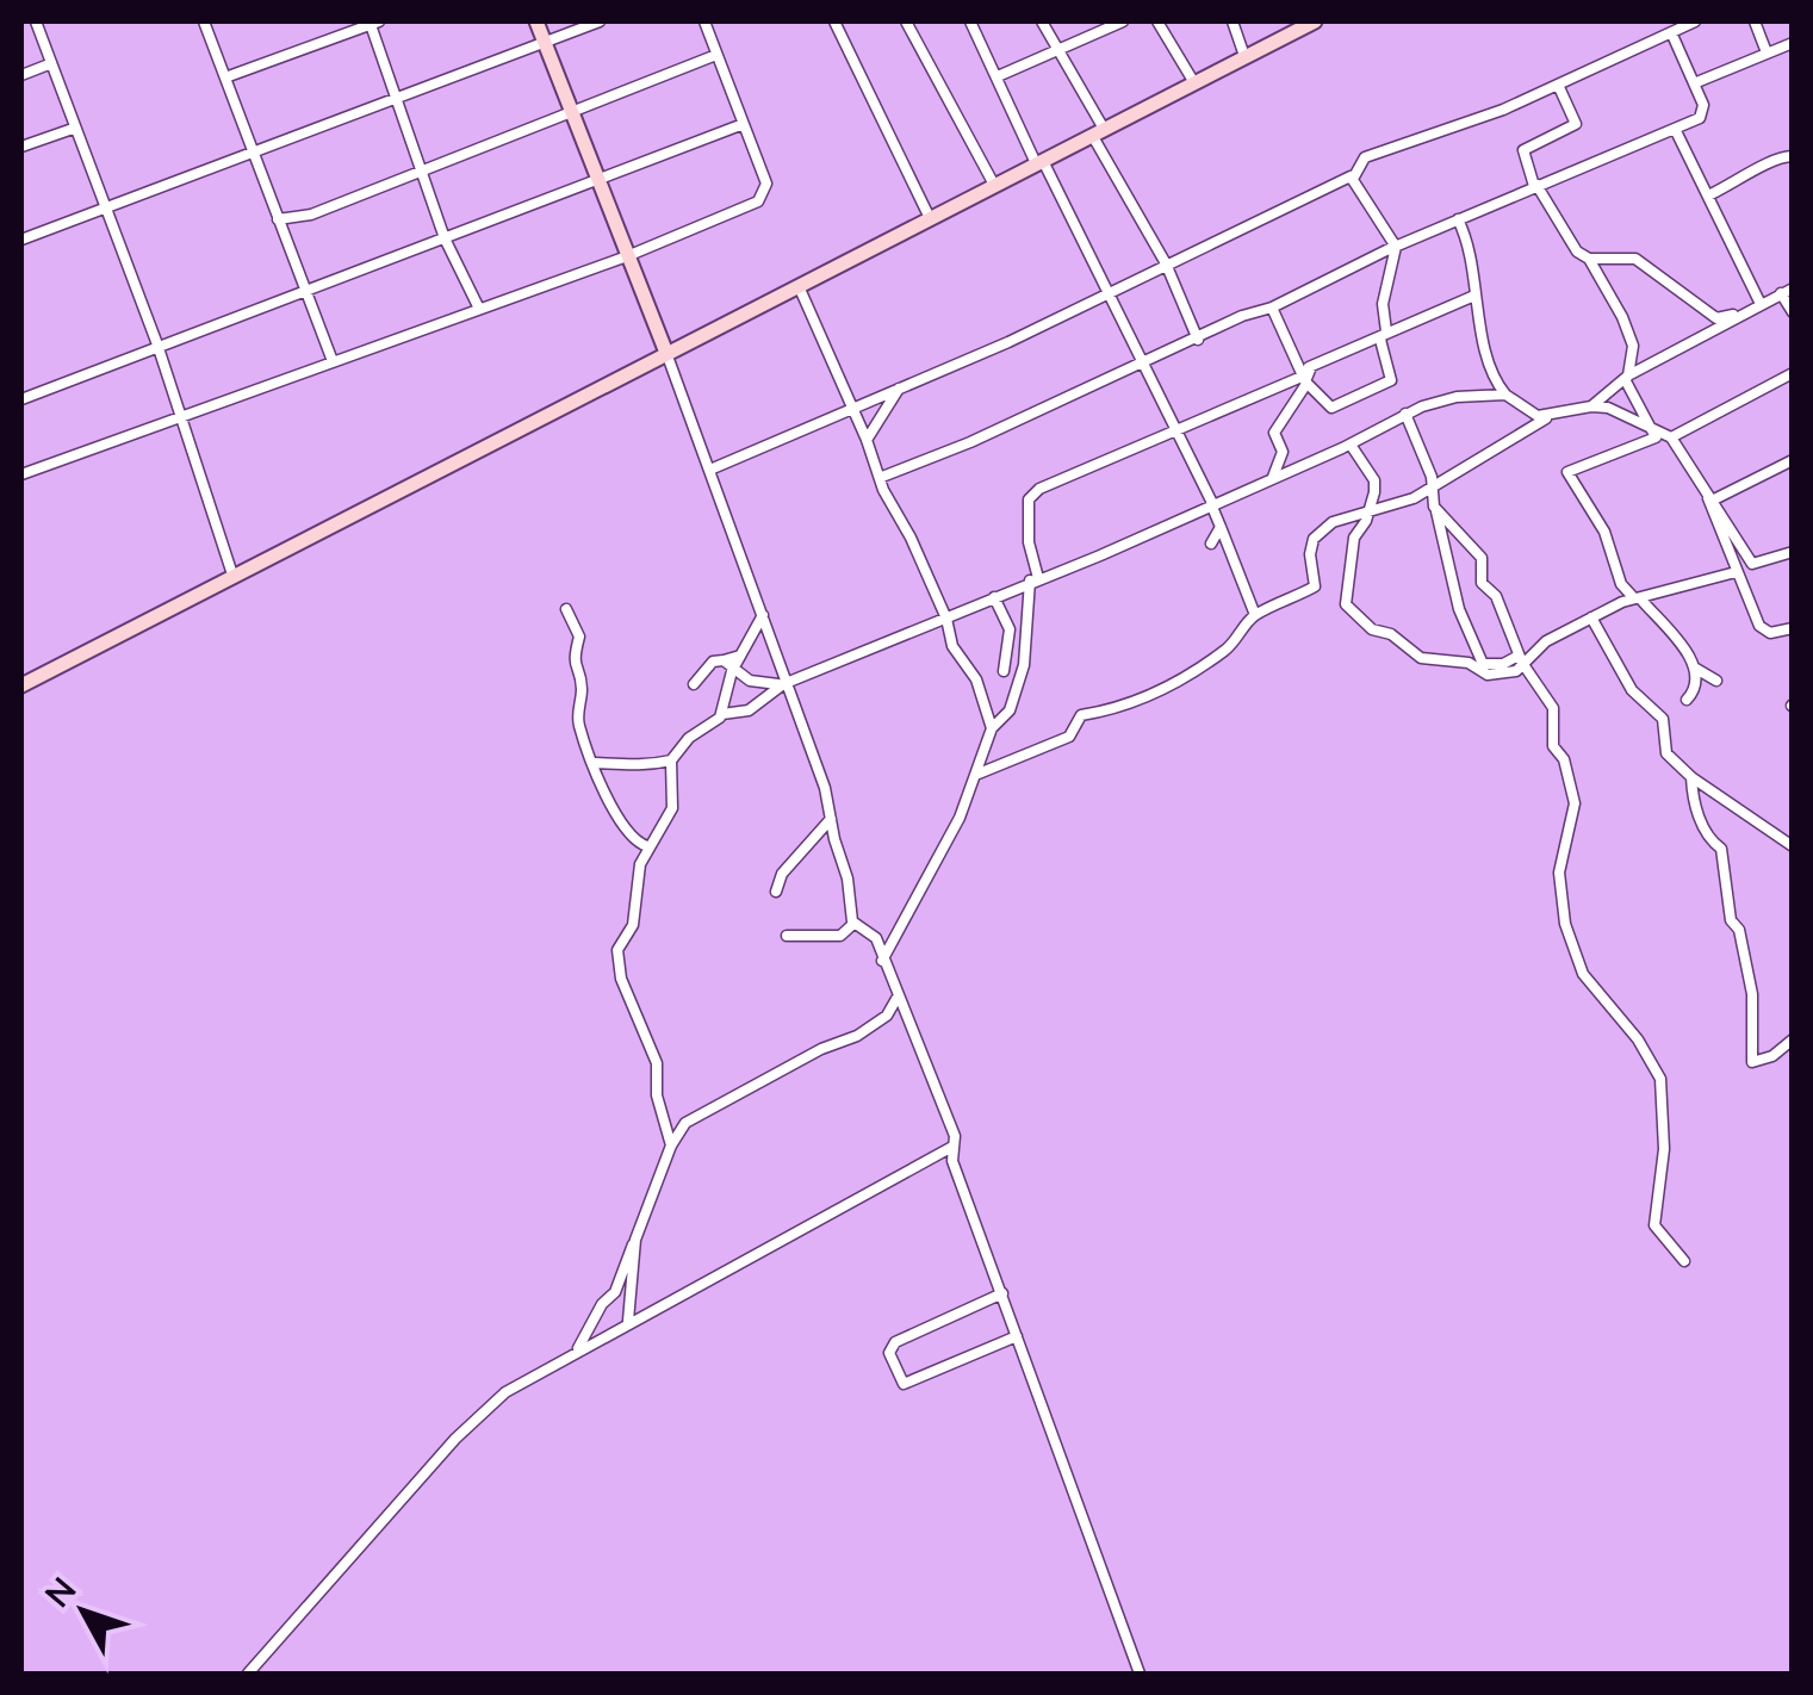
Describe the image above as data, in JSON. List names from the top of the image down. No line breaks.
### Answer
{"north":"top left"}
